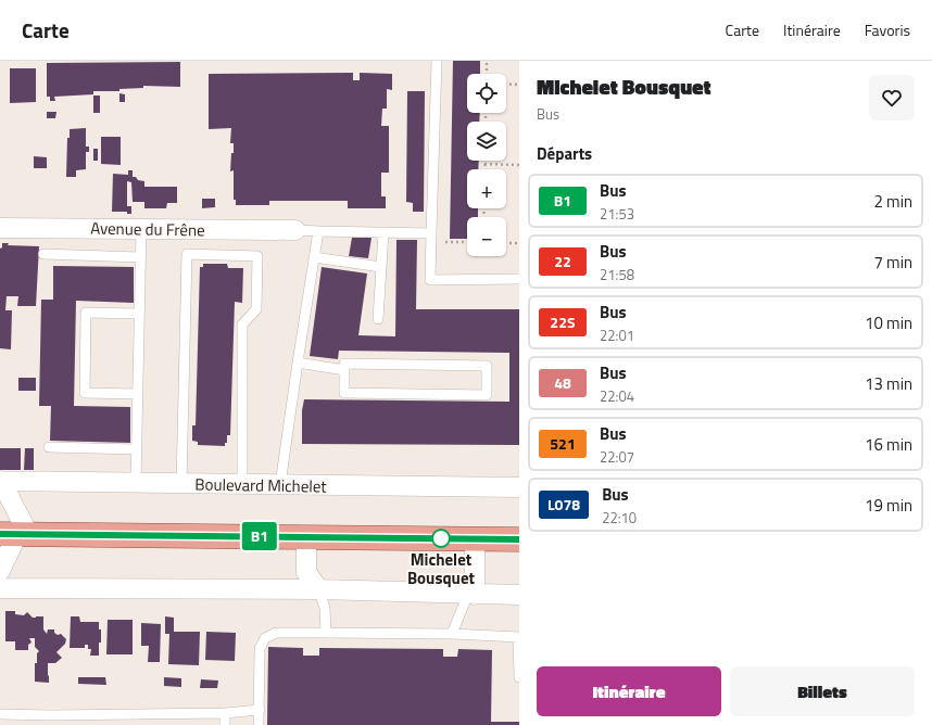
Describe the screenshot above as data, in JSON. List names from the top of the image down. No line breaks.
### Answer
{"streets":{"street":["Avenue du Frêne","Boulevard Michelet"]},"places":["Michelet Bousquet"],"lines":["bus line B1"],"page":{"header":"Carte","nav":["Carte","Itinéraire","Favoris"],"on_map":"B1","heading":[["Michelet Bousquet","Bus"],"Départs"],"map_buttons":["+","−"],"list":[{"mark":"B1","name":"Bus","note":"21:53","value":"2 min"},{"mark":"22","name":"Bus","note":"21:58","value":"7 min"},{"mark":"22S","name":"Bus","note":"22:01","value":"10 min"},{"mark":"48","name":"Bus","note":"22:04","value":"13 min"},{"mark":"521","name":"Bus","note":"22:07","value":"16 min"},{"mark":"L078","name":"Bus","note":"22:10","value":"19 min"}],"buttons":["Itinéraire","Billets"]}}
